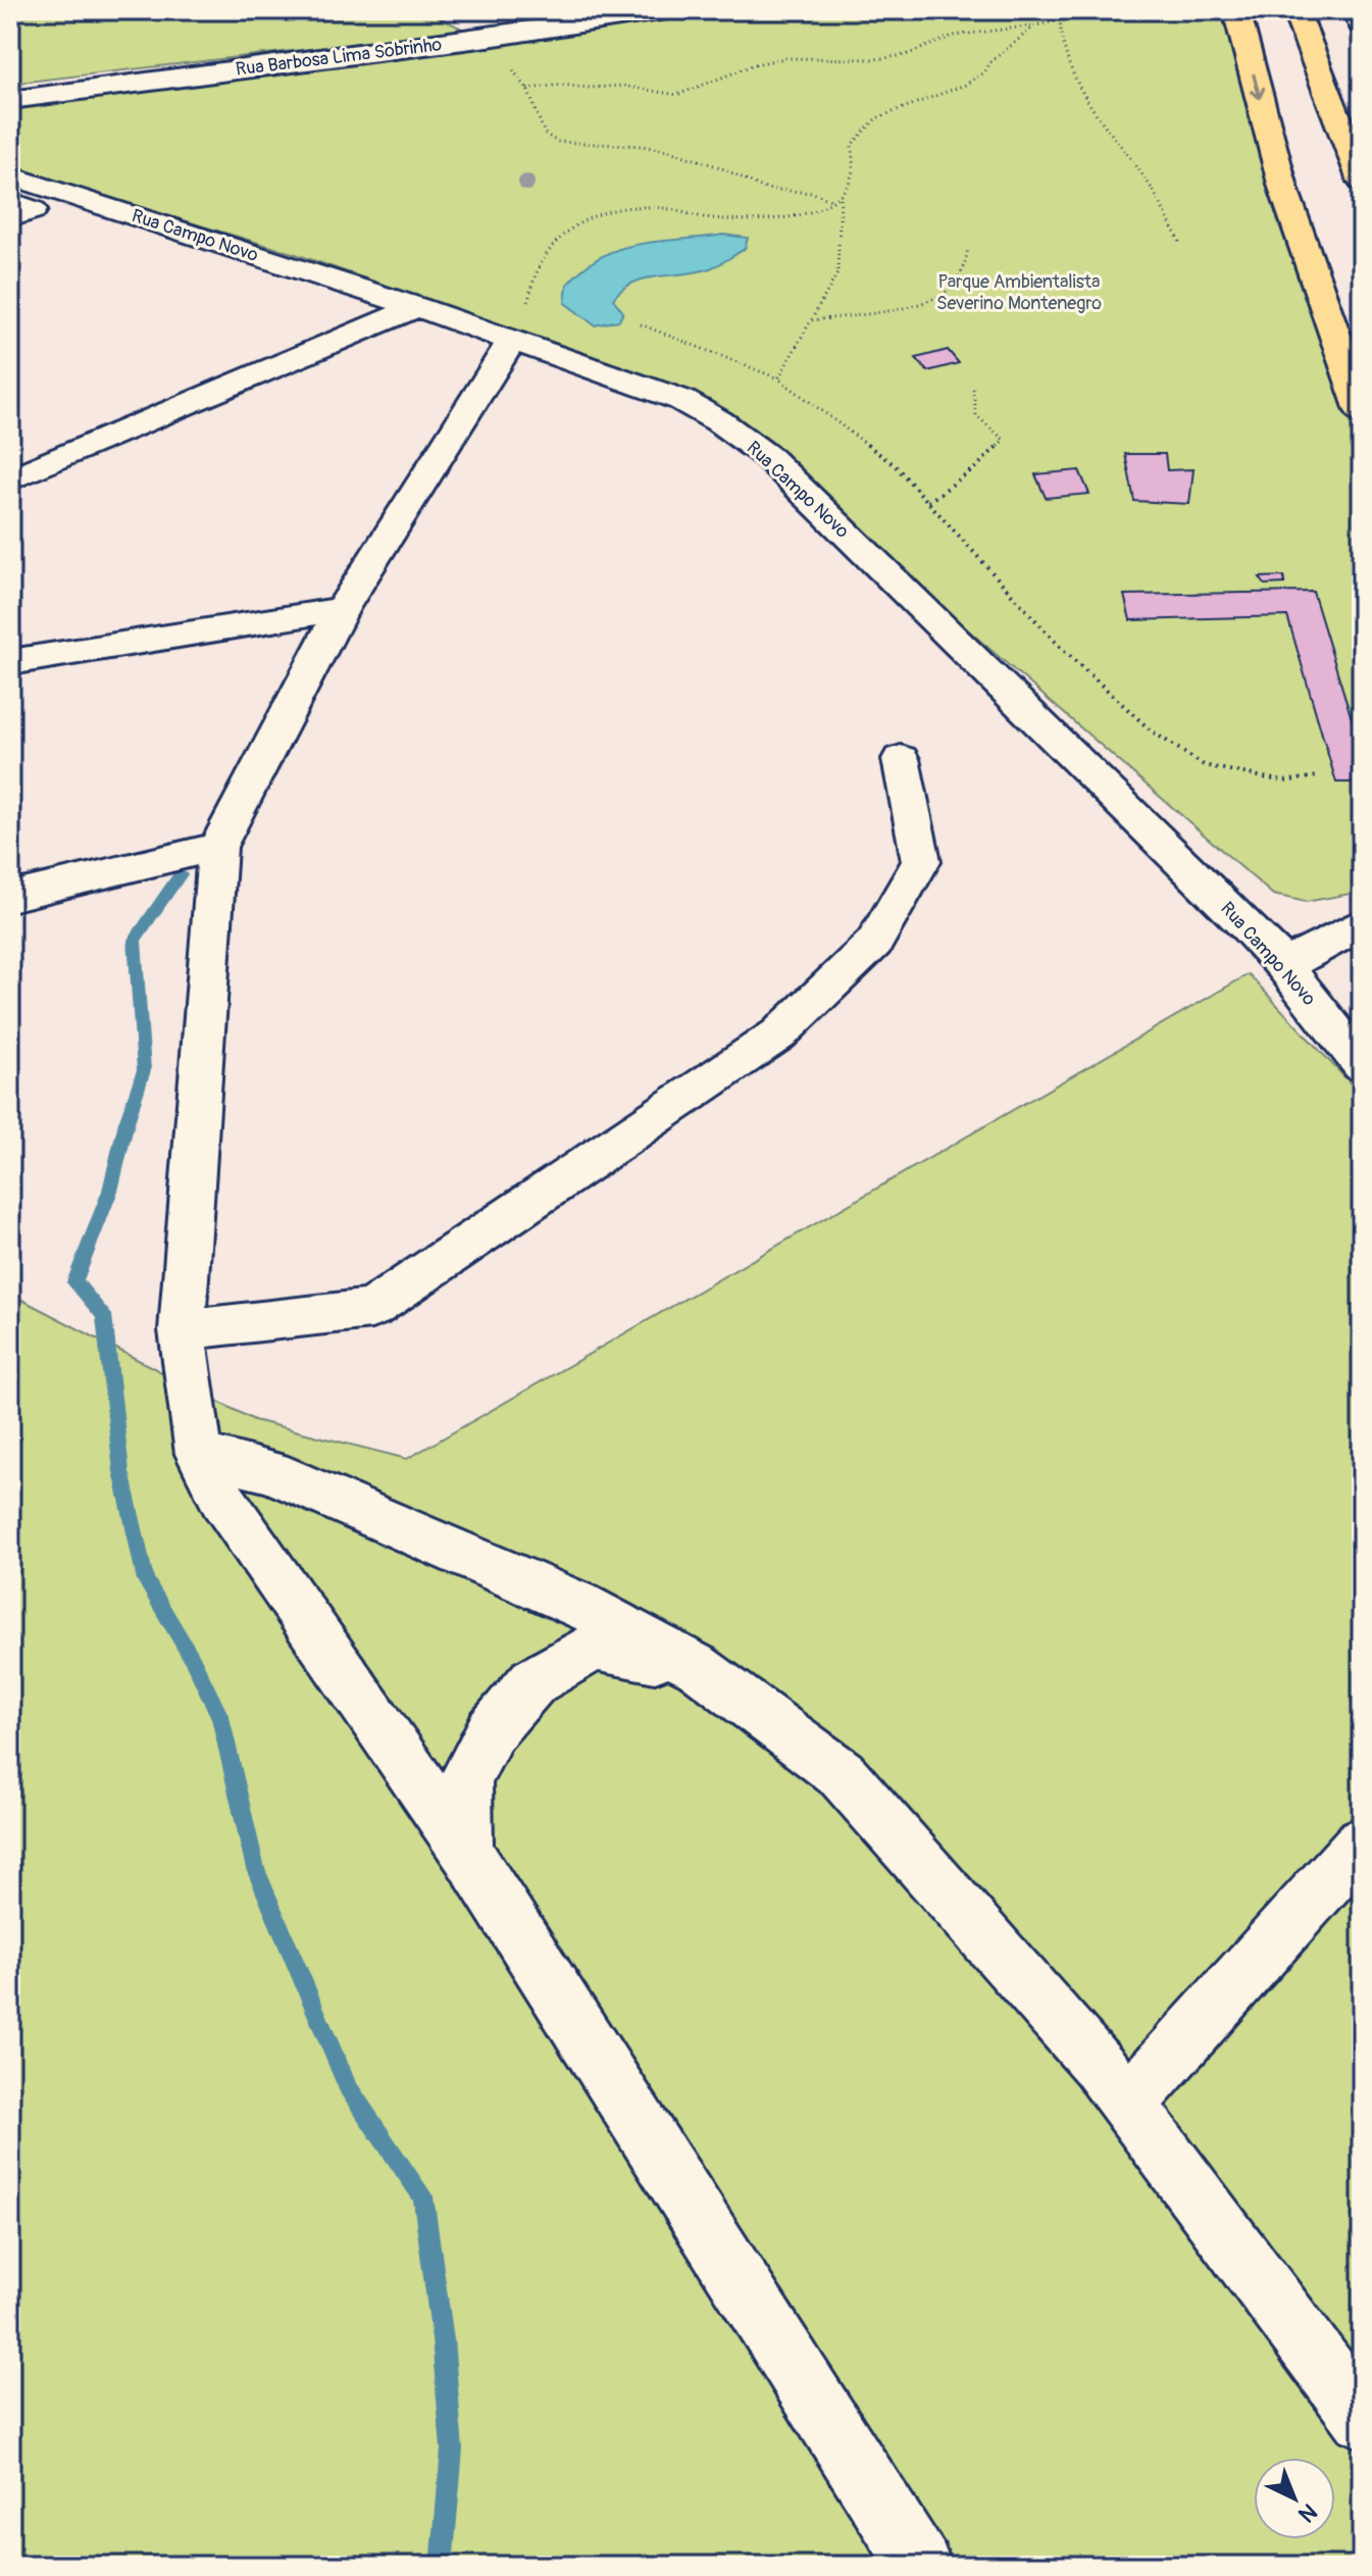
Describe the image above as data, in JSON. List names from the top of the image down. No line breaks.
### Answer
{"streets":{"street":["Rua Barbosa Lima Sobrinho","Rua Campo Novo"]},"parks":["Parque Ambientalista Severino Montenegro"],"north":"bottom right"}
